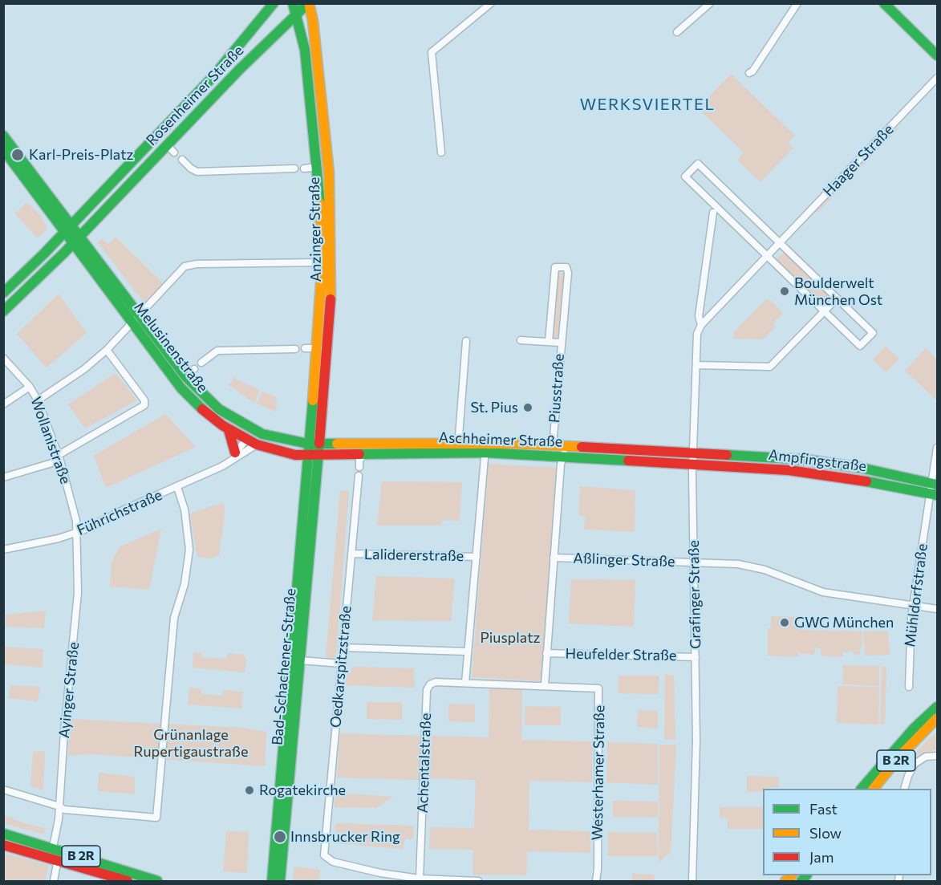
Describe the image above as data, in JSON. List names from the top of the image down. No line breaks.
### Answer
{"streets":{"main road":["Rosenheimer Straße","Anzinger Straße","Melusinenstraße","Aschheimer Straße","Ampfingstraße","Bad-Schachener-Straße","B 2R"],"street":["Haager Straße","Piusstraße","Wollanistraße","Führichstraße","Lalidererstraße","Aßlinger Straße","Grafinger Straße","Mühldorfstraße","Heufelder Straße","Oedkarspitzstraße","Ayinger Straße","Achentalstraße","Westerhamer Straße"]},"crossings":[["Rosenheimer Straße","Anzinger Straße"],["Rosenheimer Straße","Melusinenstraße"],["Anzinger Straße","Melusinenstraße"],["Anzinger Straße","Aschheimer Straße"],["Anzinger Straße","Bad-Schachener-Straße"],["Melusinenstraße","Aschheimer Straße"],["Melusinenstraße","Führichstraße"],["Melusinenstraße","Bad-Schachener-Straße"],["Piusstraße","Aschheimer Straße"],["Aschheimer Straße","Ampfingstraße"],["Aschheimer Straße","Grafinger Straße"],["Aschheimer Straße","Bad-Schachener-Straße"],["Wollanistraße","Führichstraße"],["Wollanistraße","Ayinger Straße"],["Ampfingstraße","Grafinger Straße"],["Ampfingstraße","Mühldorfstraße"],["Führichstraße","Ayinger Straße"],["Lalidererstraße","Oedkarspitzstraße"],["Aßlinger Straße","Grafinger Straße"],["Aßlinger Straße","Mühldorfstraße"],["Grafinger Straße","Heufelder Straße"],["Oedkarspitzstraße","Achentalstraße"],["Ayinger Straße","B 2R"]],"districts":["WERKSVIERTEL"],"parks":["Piusplatz","Grünanlage Rupertigaustraße"],"places":["Karl-Preis-Platz","Boulderwelt München Ost","St. Pius","GWG München","Rogatekirche","Innsbrucker Ring"],"legend":["Fast","Slow","Jam"]}
